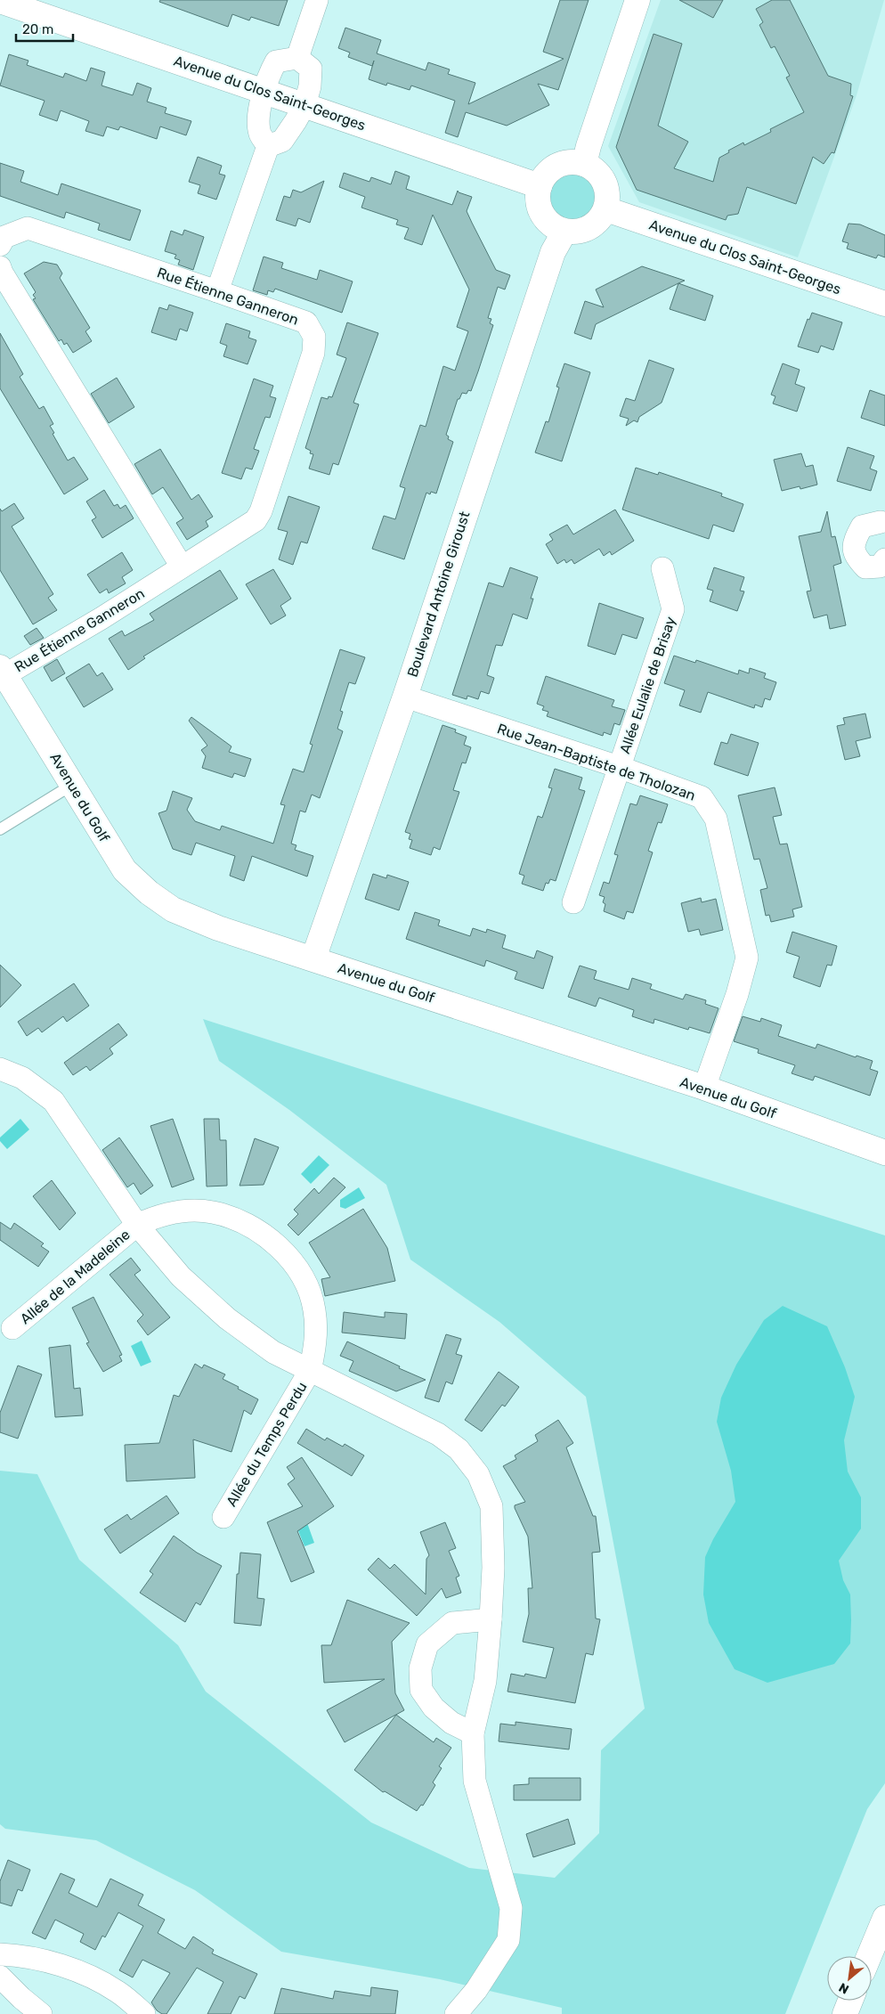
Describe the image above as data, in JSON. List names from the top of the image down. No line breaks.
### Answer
{"streets":{"street":["Avenue du Clos Saint-Georges","Rue Étienne Ganneron","Boulevard Antoine Giroust","Allée Eulalie de Brisay","Rue Jean-Baptiste de Tholozan","Avenue du Golf","Allée de la Madeleine","Allée du Temps Perdu"]},"crossings":[["Avenue du Clos Saint-Georges","Boulevard Antoine Giroust"],["Rue Étienne Ganneron","Avenue du Golf"],["Boulevard Antoine Giroust","Rue Jean-Baptiste de Tholozan"],["Boulevard Antoine Giroust","Avenue du Golf"],["Allée Eulalie de Brisay","Rue Jean-Baptiste de Tholozan"],["Rue Jean-Baptiste de Tholozan","Avenue du Golf"],["Allée de la Madeleine","Allée du Temps Perdu"]],"scale_bar":"20 m","north":"bottom left"}
